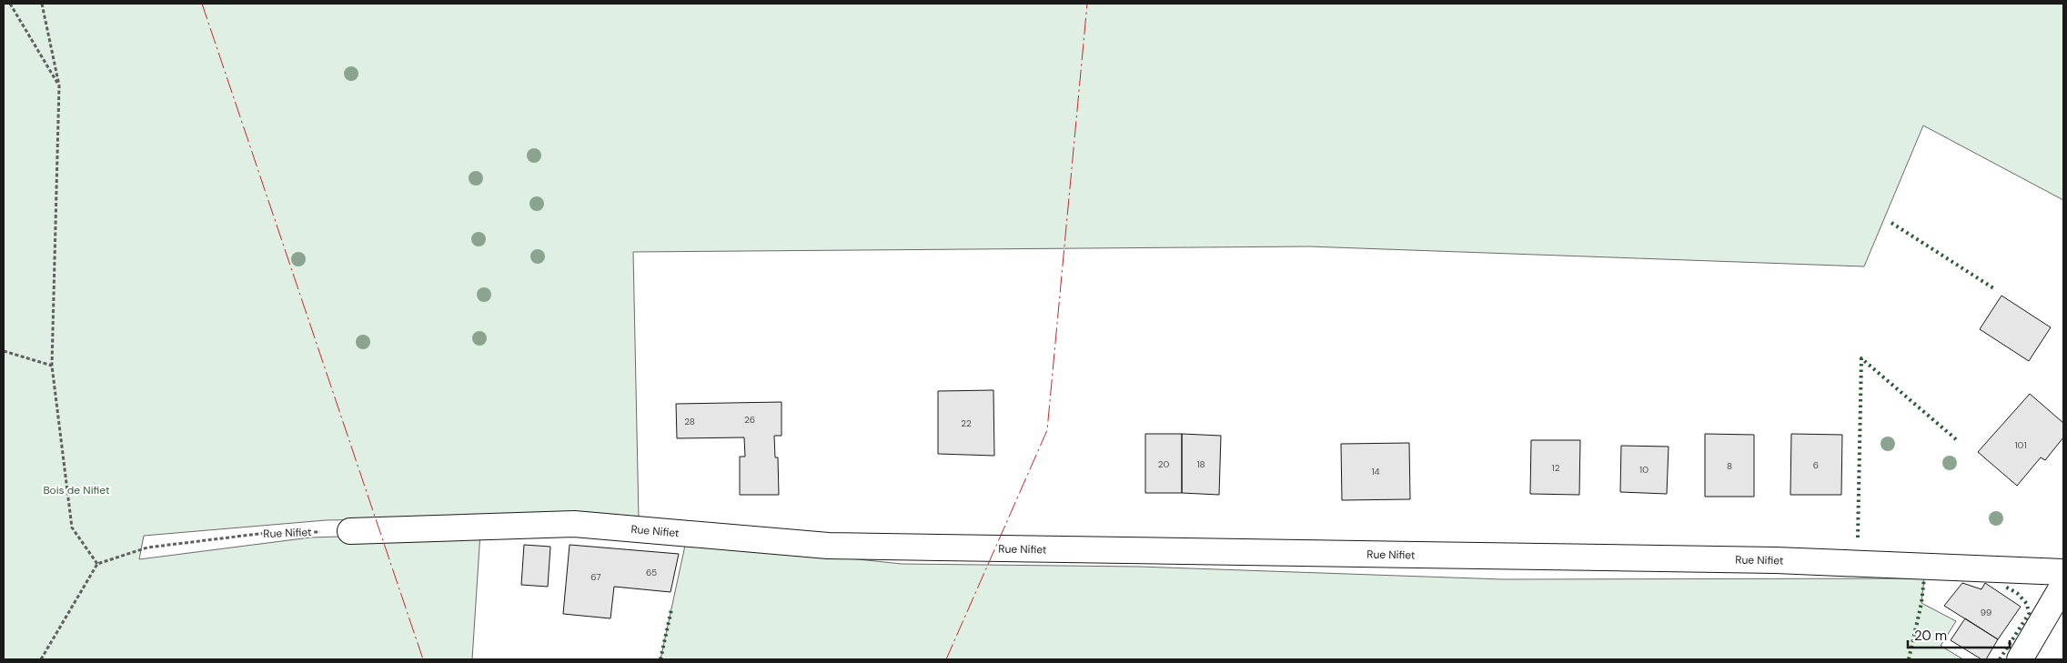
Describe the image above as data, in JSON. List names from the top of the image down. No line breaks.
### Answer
{"streets":{"street":["Rue Nifiet"]},"parks":["Bois de Nifiet"],"house_numbers":["26","28","22","101","20","18","6","8","12","10","14","65","67","99"],"scale_bar":"20 m"}
